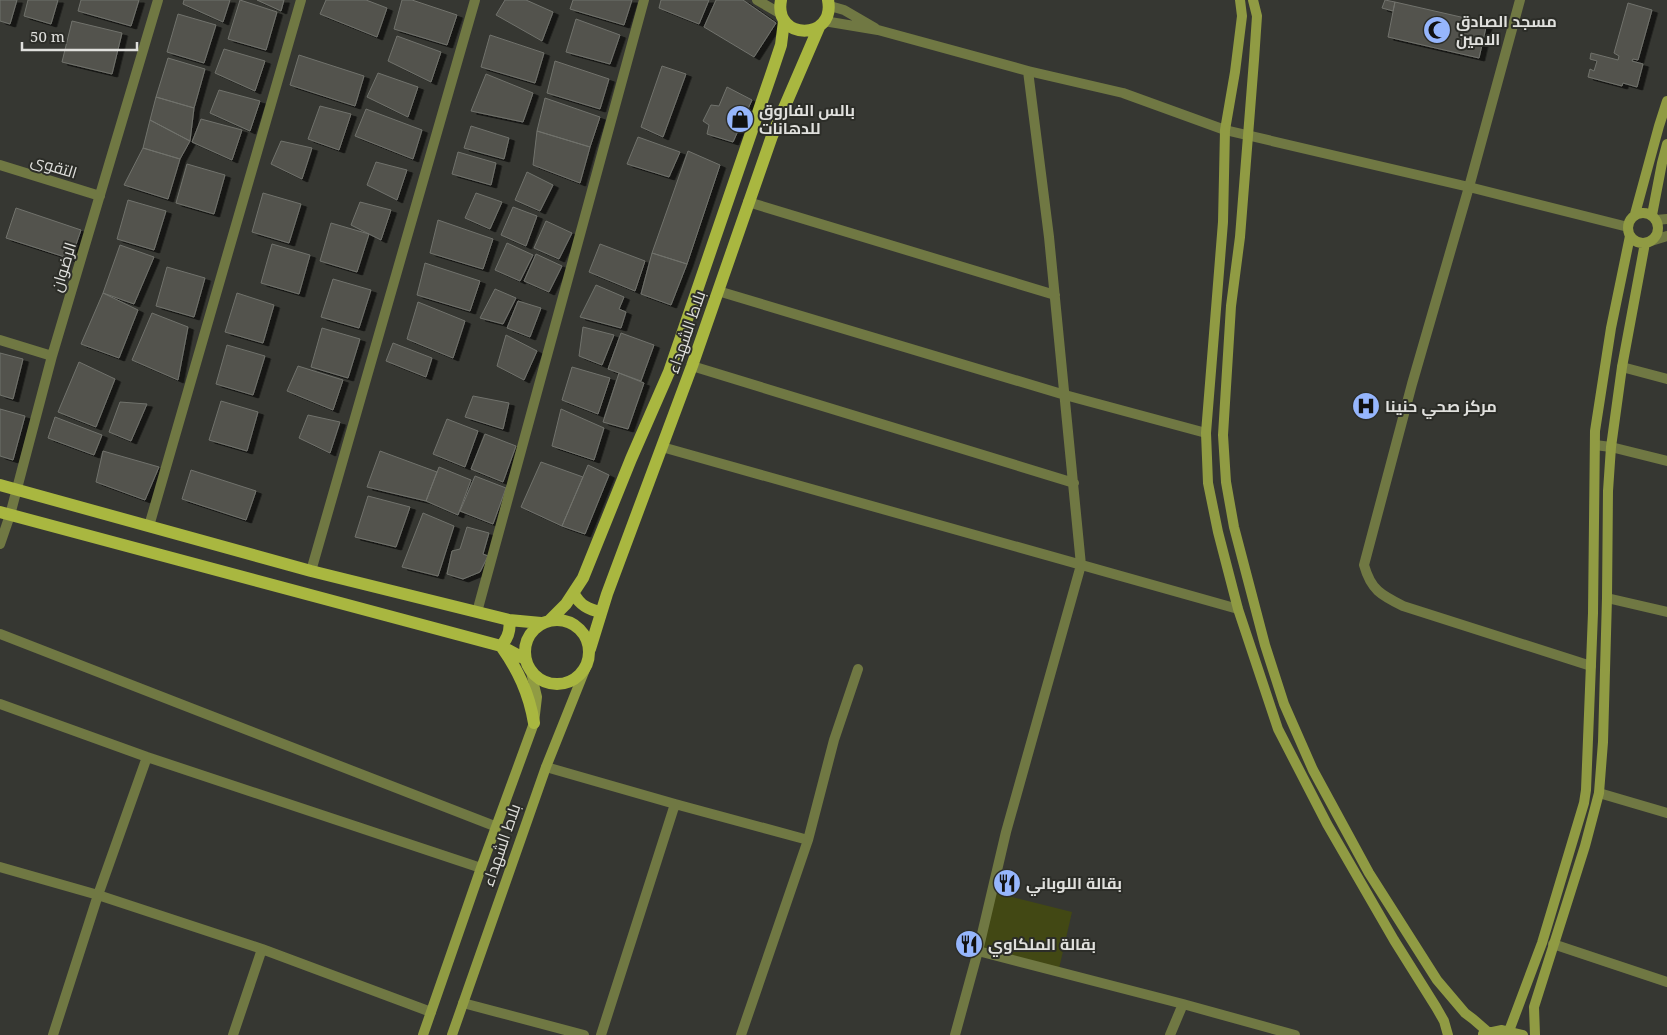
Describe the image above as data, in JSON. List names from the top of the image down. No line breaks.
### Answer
{"streets":{"main road":["بلاط الشهداء"],"street":["التقوى","الرضوان"]},"crossings":[["التقوى","الرضوان"]],"places":{"mosque":["مسجد الصادق الامين"],"shop":["بالس الفاروق للدهانات"],"hospital":["مركز صحي حنينا"],"restaurant":["بقالة اللوباني","بقالة الملكاوي"]},"scale_bar":"50 m"}
